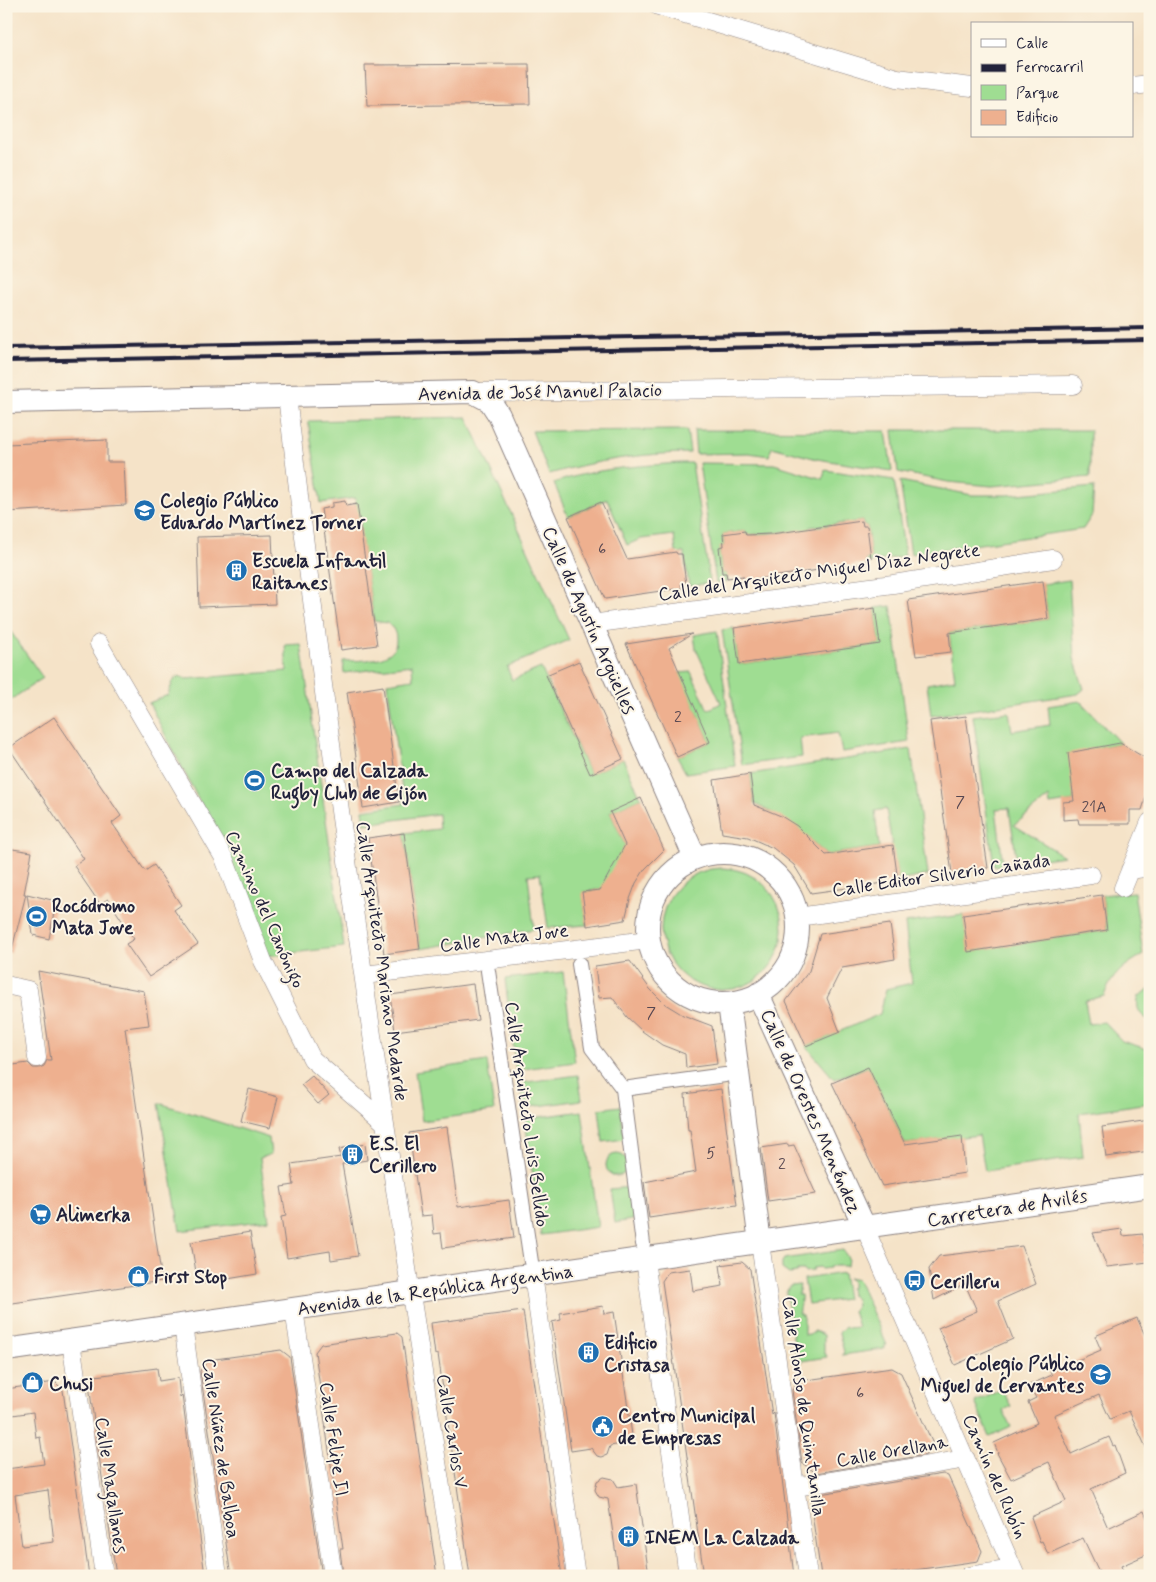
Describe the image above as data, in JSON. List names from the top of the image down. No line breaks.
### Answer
{"streets":{"street":["Avenida de José Manuel Palacio","Calle del Arquitecto Miguel Díaz Negrete","Calle de Agustín Argüelles","Calle Editor Silverio Cañada","Camino del Canónigo","Calle Mata Jove","Calle Arquitecto Mariano Medarde","Calle de Orestes Menéndez","Calle Arquitecto Luis Bellido","Carretera de Avilés","Avenida de la República Argentina","Calle Alonso de Quintanilla","Calle Carlos V","Calle Felipe II","Calle Núñez de Balboa","Calle Orellana","Camín del Rubín","Calle Magallanes"]},"crossings":[["Avenida de José Manuel Palacio","Calle de Agustín Argüelles"],["Avenida de José Manuel Palacio","Calle Arquitecto Mariano Medarde"],["Calle del Arquitecto Miguel Díaz Negrete","Calle de Agustín Argüelles"],["Calle de Agustín Argüelles","Calle Editor Silverio Cañada"],["Calle de Agustín Argüelles","Calle Mata Jove"],["Calle de Agustín Argüelles","Calle de Orestes Menéndez"],["Calle Editor Silverio Cañada","Calle Mata Jove"],["Calle Editor Silverio Cañada","Calle de Orestes Menéndez"],["Camino del Canónigo","Calle Arquitecto Mariano Medarde"],["Calle Mata Jove","Calle Arquitecto Mariano Medarde"],["Calle Mata Jove","Calle de Orestes Menéndez"],["Calle Arquitecto Mariano Medarde","Avenida de la República Argentina"],["Calle Arquitecto Mariano Medarde","Calle Carlos V"],["Calle de Orestes Menéndez","Carretera de Avilés"],["Calle de Orestes Menéndez","Avenida de la República Argentina"],["Calle de Orestes Menéndez","Camín del Rubín"],["Calle Arquitecto Luis Bellido","Avenida de la República Argentina"],["Carretera de Avilés","Avenida de la República Argentina"],["Carretera de Avilés","Camín del Rubín"],["Avenida de la República Argentina","Calle Alonso de Quintanilla"],["Avenida de la República Argentina","Calle Carlos V"],["Avenida de la República Argentina","Calle Felipe II"],["Avenida de la República Argentina","Calle Núñez de Balboa"],["Avenida de la República Argentina","Camín del Rubín"],["Avenida de la República Argentina","Calle Magallanes"],["Calle Alonso de Quintanilla","Calle Orellana"],["Calle Orellana","Camín del Rubín"]],"places":{"school or university":["Colegio Público Eduardo Martínez Torner","Colegio Público Miguel de Cervantes"],"building":["Escuela Infantil Raitanes","E.S. El Cerillero","Edificio Cristasa","INEM La Calzada"],"sports":["Campo del Calzada Rugby Club de Gijón","Rocódromo Mata Jove"],"supermarket":["Alimerka"],"shop":["First Stop","Chusi"],"bus stop":["Cerilleru"],"public building":["Centro Municipal de Empresas"]},"house_numbers":["6","2","7","21A","7","5","2","6"],"legend":["Calle","Ferrocarril","Parque","Edificio"]}
